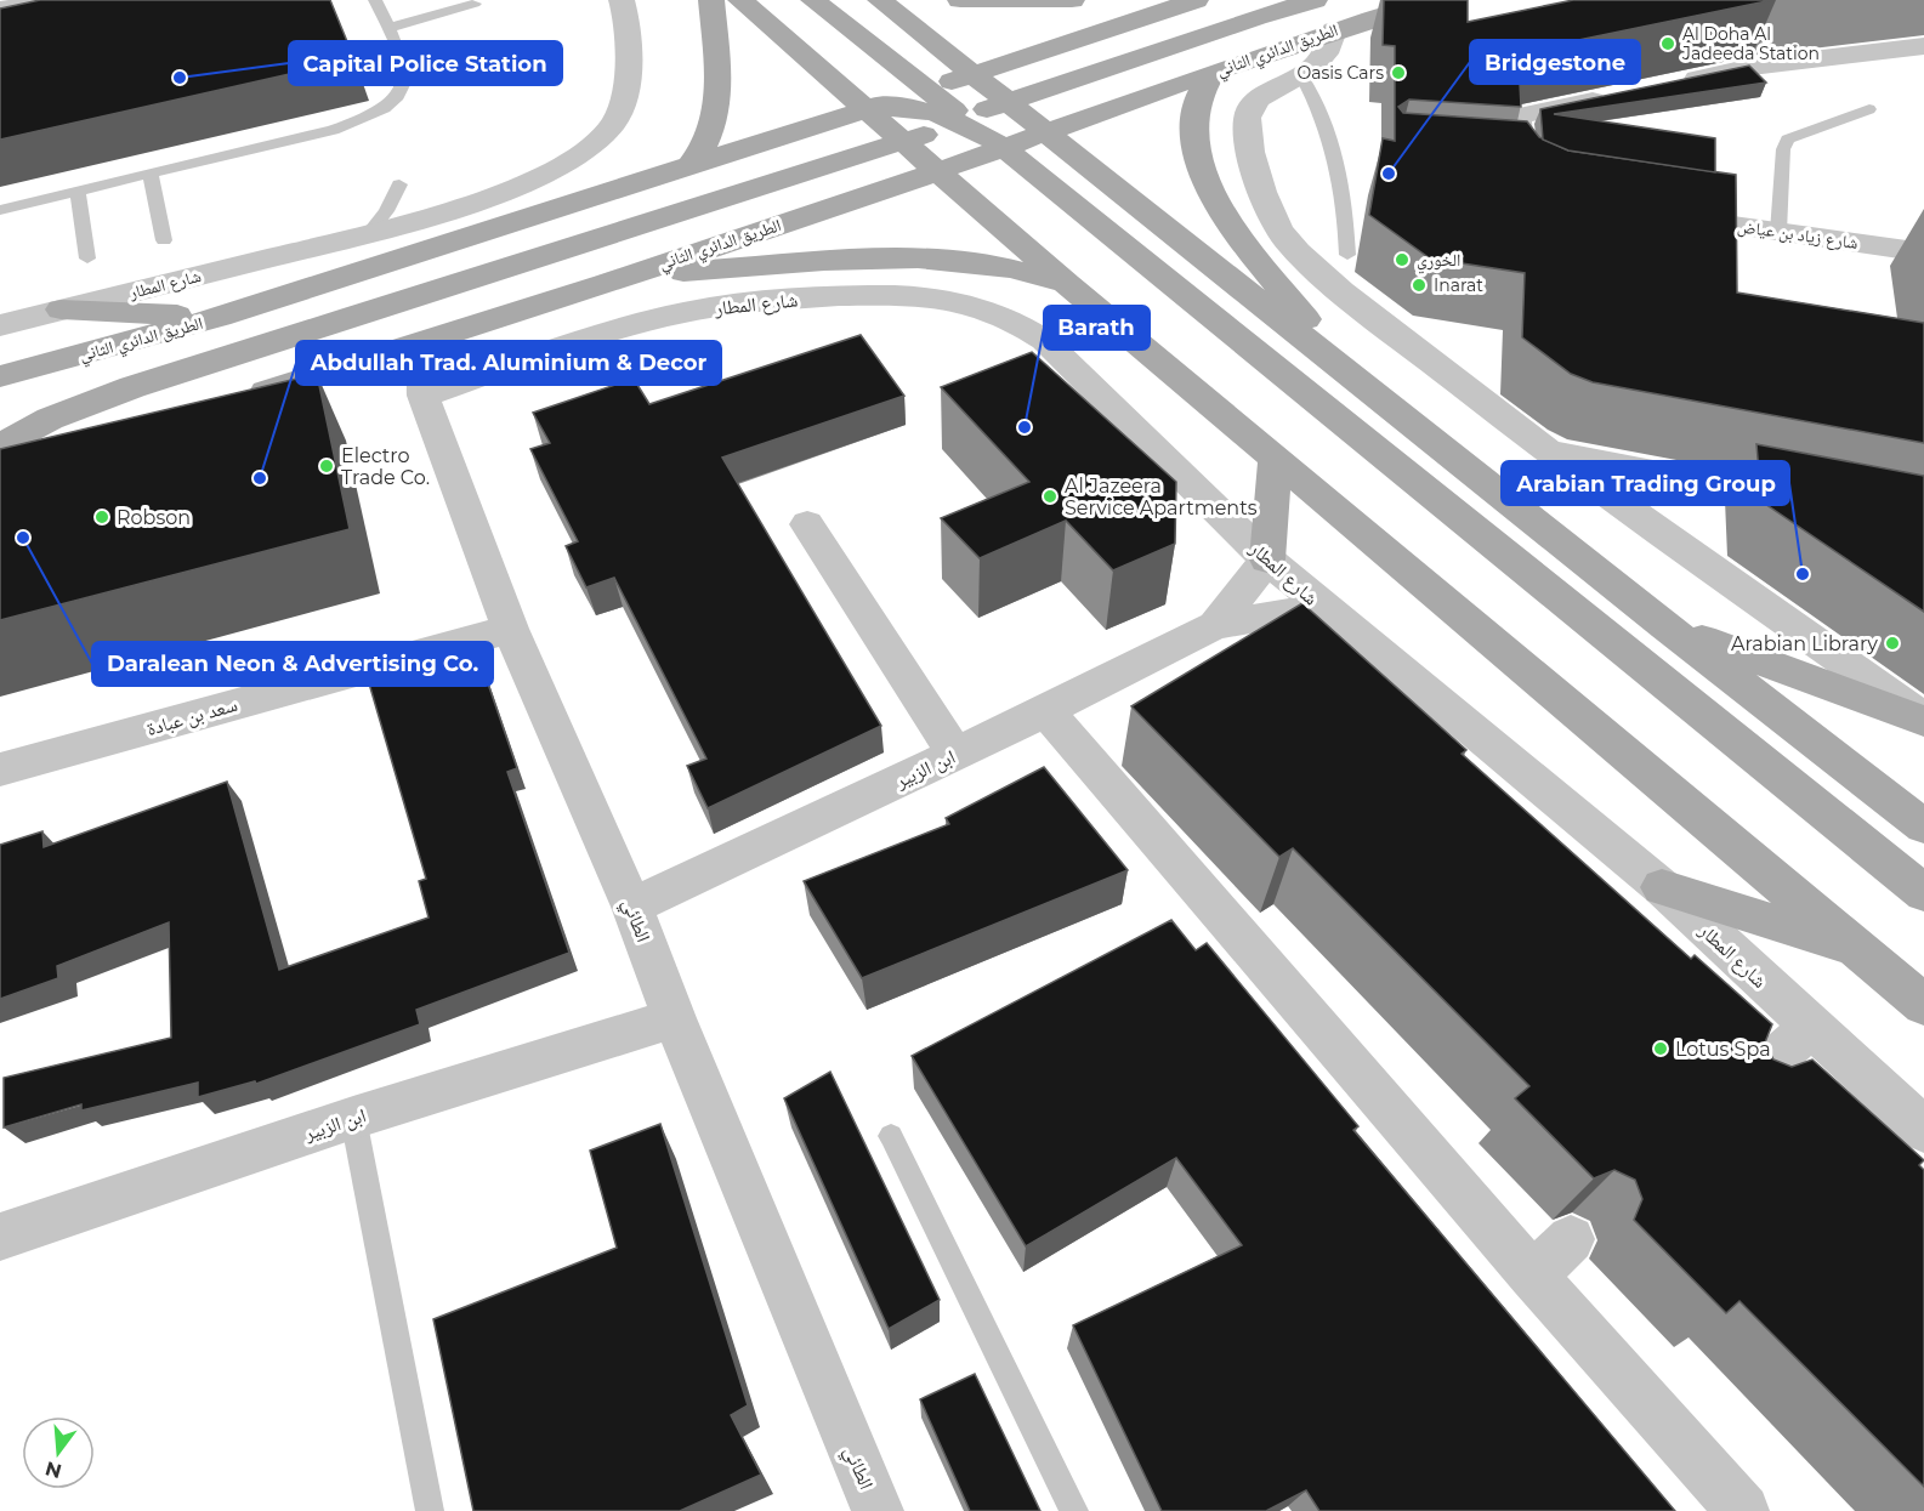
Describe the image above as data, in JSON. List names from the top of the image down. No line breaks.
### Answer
{"streets":{"main road":["الطريق الدائري الثاني"],"street":["شارع زياد بن عياض","شارع المطار","سعد بن عبادة","ابن الزبير","الطائي"]},"crossings":[["الطريق الدائري الثاني","الطائي"],["شارع المطار","ابن الزبير"],["شارع المطار","الطائي"],["سعد بن عبادة","الطائي"],["ابن الزبير","الطائي"]],"places":["Al Doha Al Jadeeda Station","Oasis Cars","Capital Police Station","Bridgestone","الخوري","Inarat","Barath","Electro Trade Co.","Abdullah Trad. Aluminium & Decor","Al Jazeera Service Apartments","Robson","Daralean Neon & Advertising Co.","Arabian Trading Group","Arabian Library","Lotus Spa"],"north":"bottom"}
